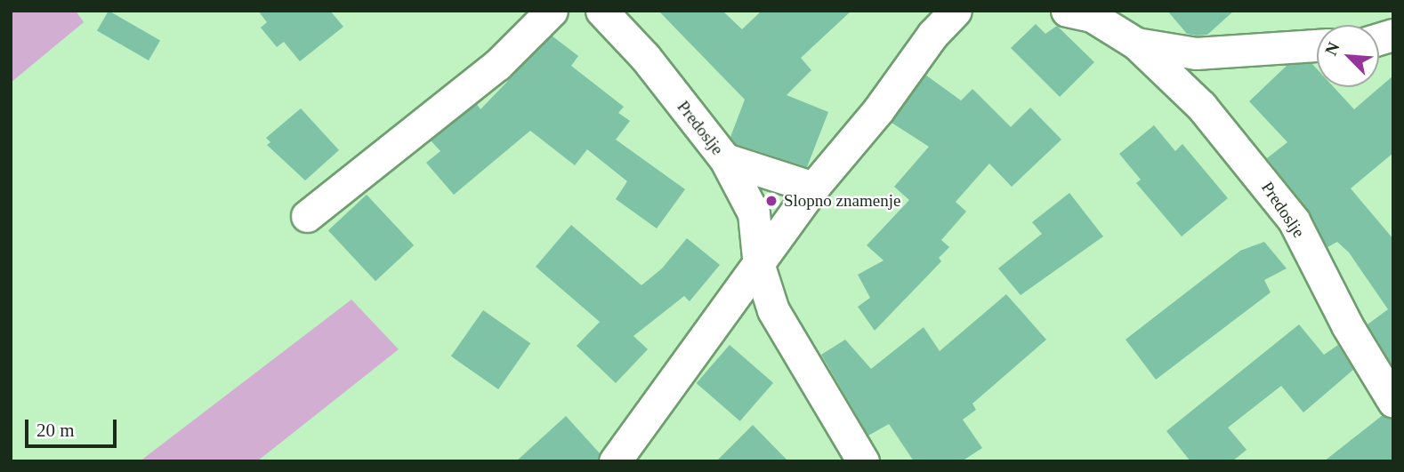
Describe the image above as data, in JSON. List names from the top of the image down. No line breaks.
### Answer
{"streets":{"street":["Predoslje"]},"places":["Slopno znamenje"],"scale_bar":"20 m","north":"top left"}
